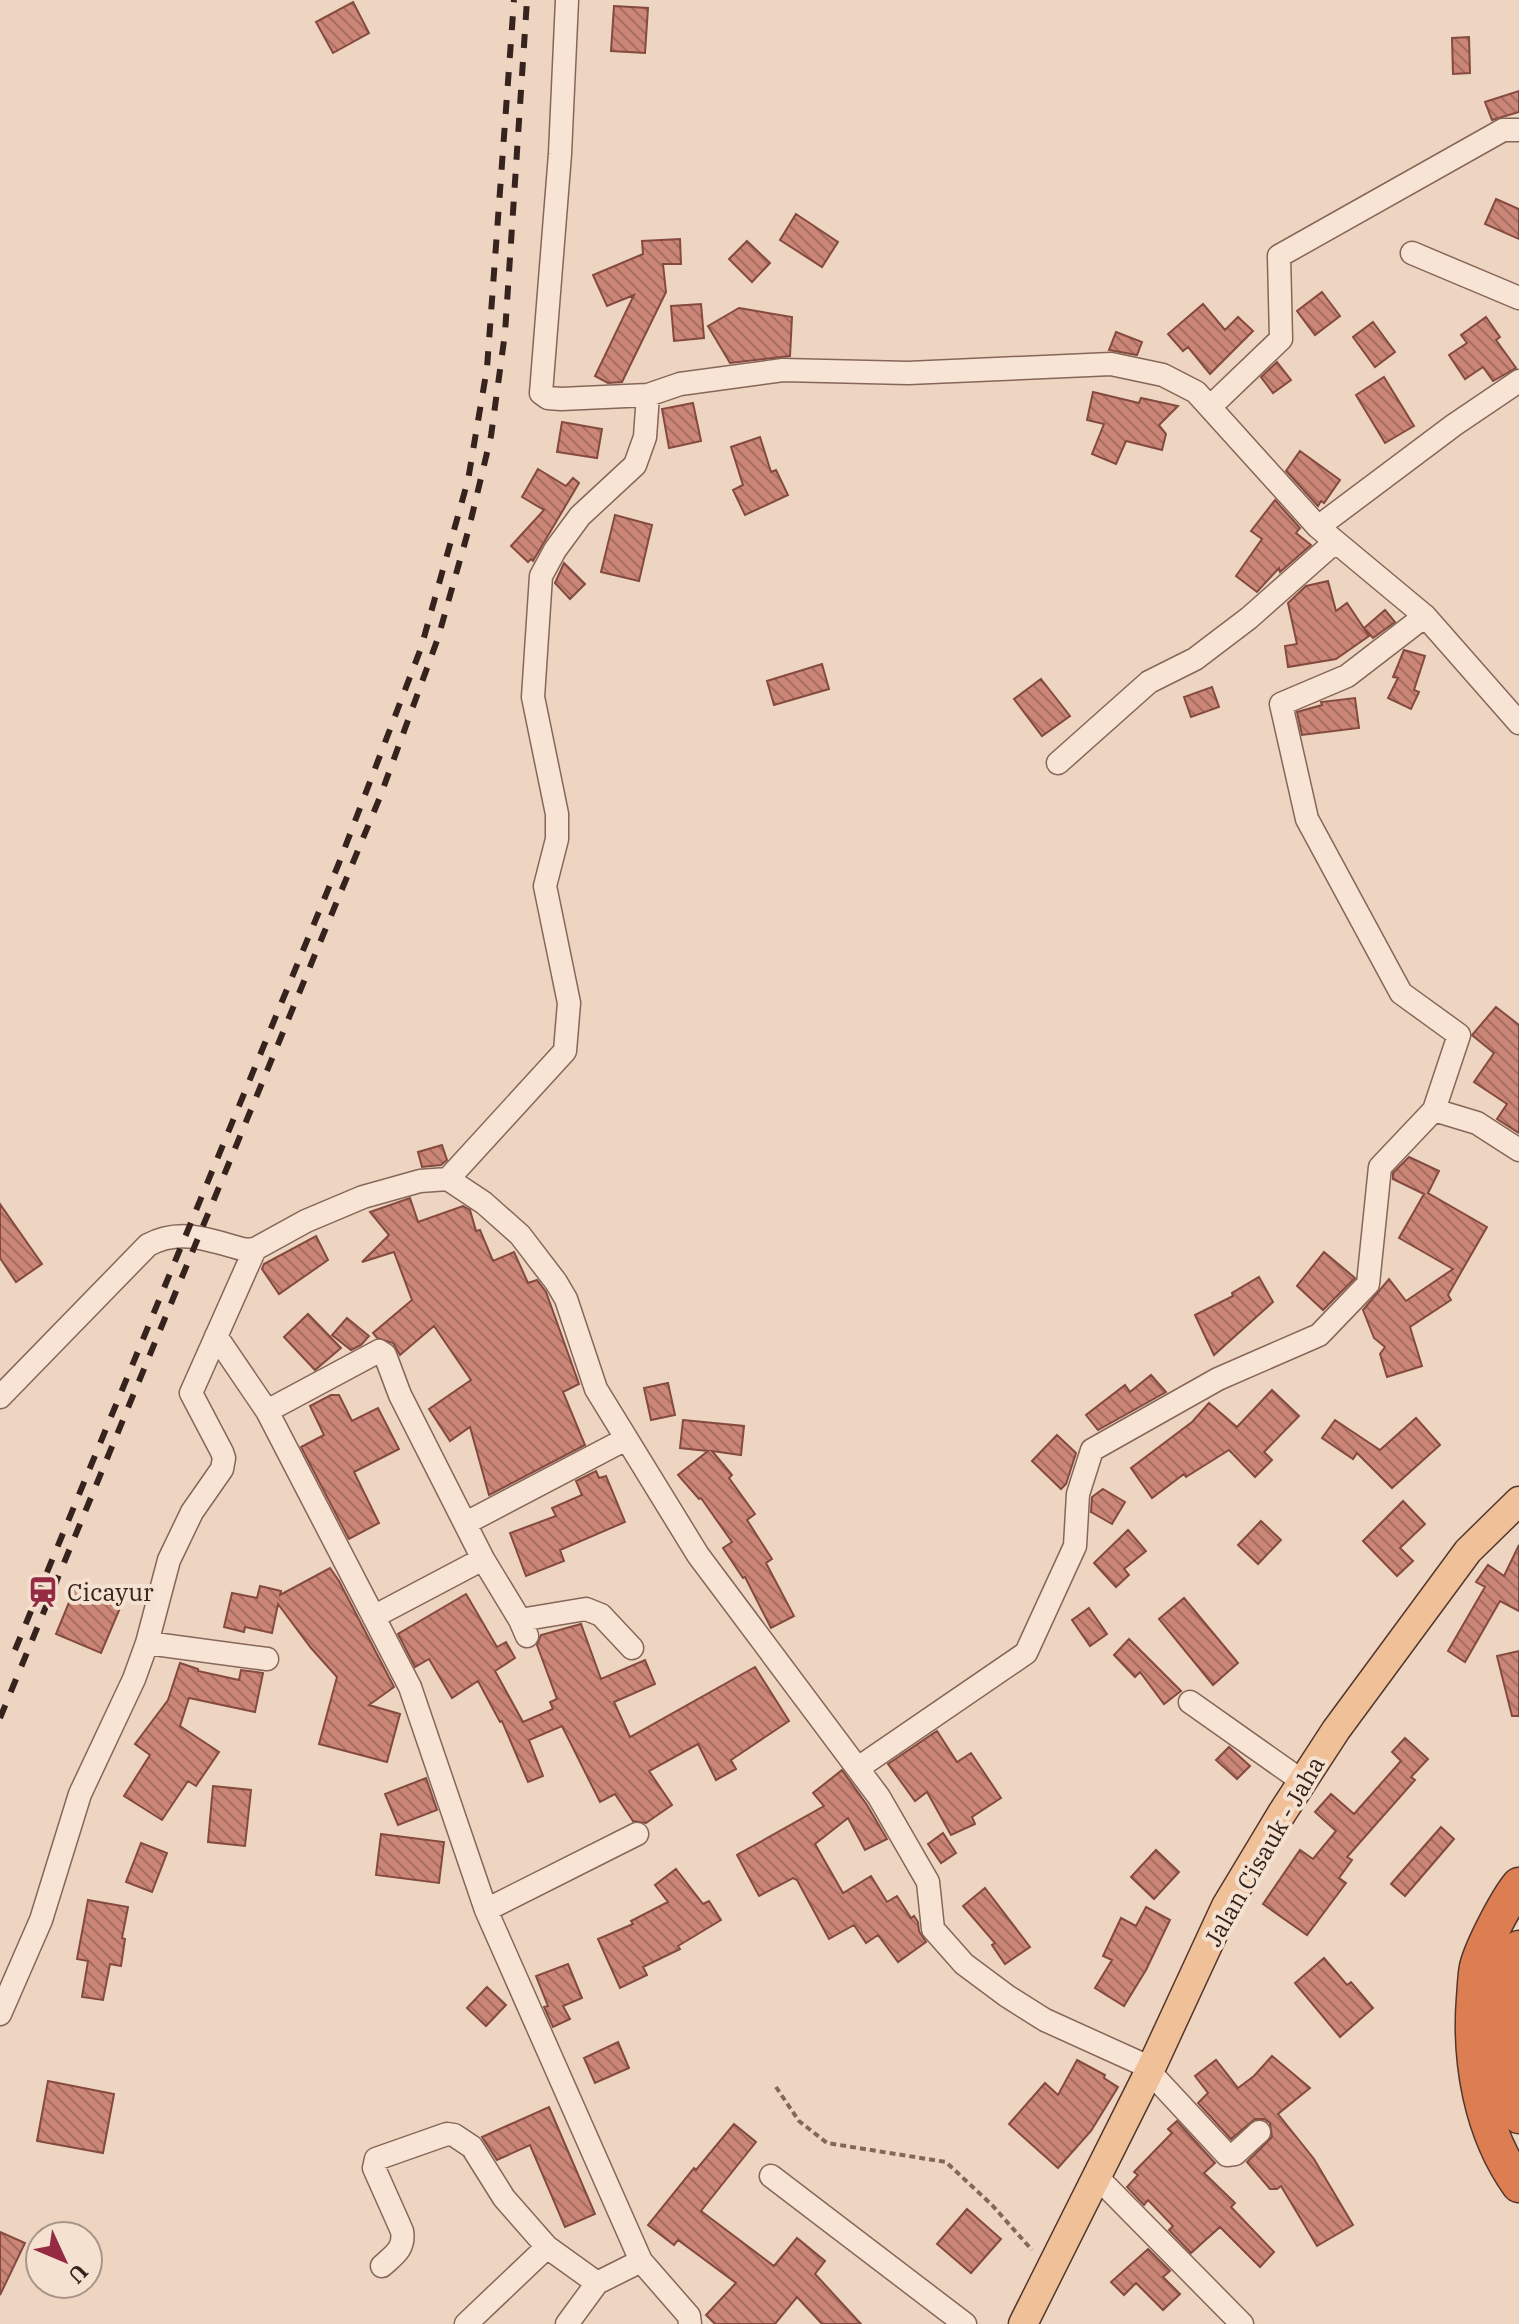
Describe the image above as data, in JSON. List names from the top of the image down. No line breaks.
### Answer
{"streets":{"main road":["Jalan Cisauk - Jaha"]},"places":{"station":["Cicayur"]},"north":"bottom right"}
